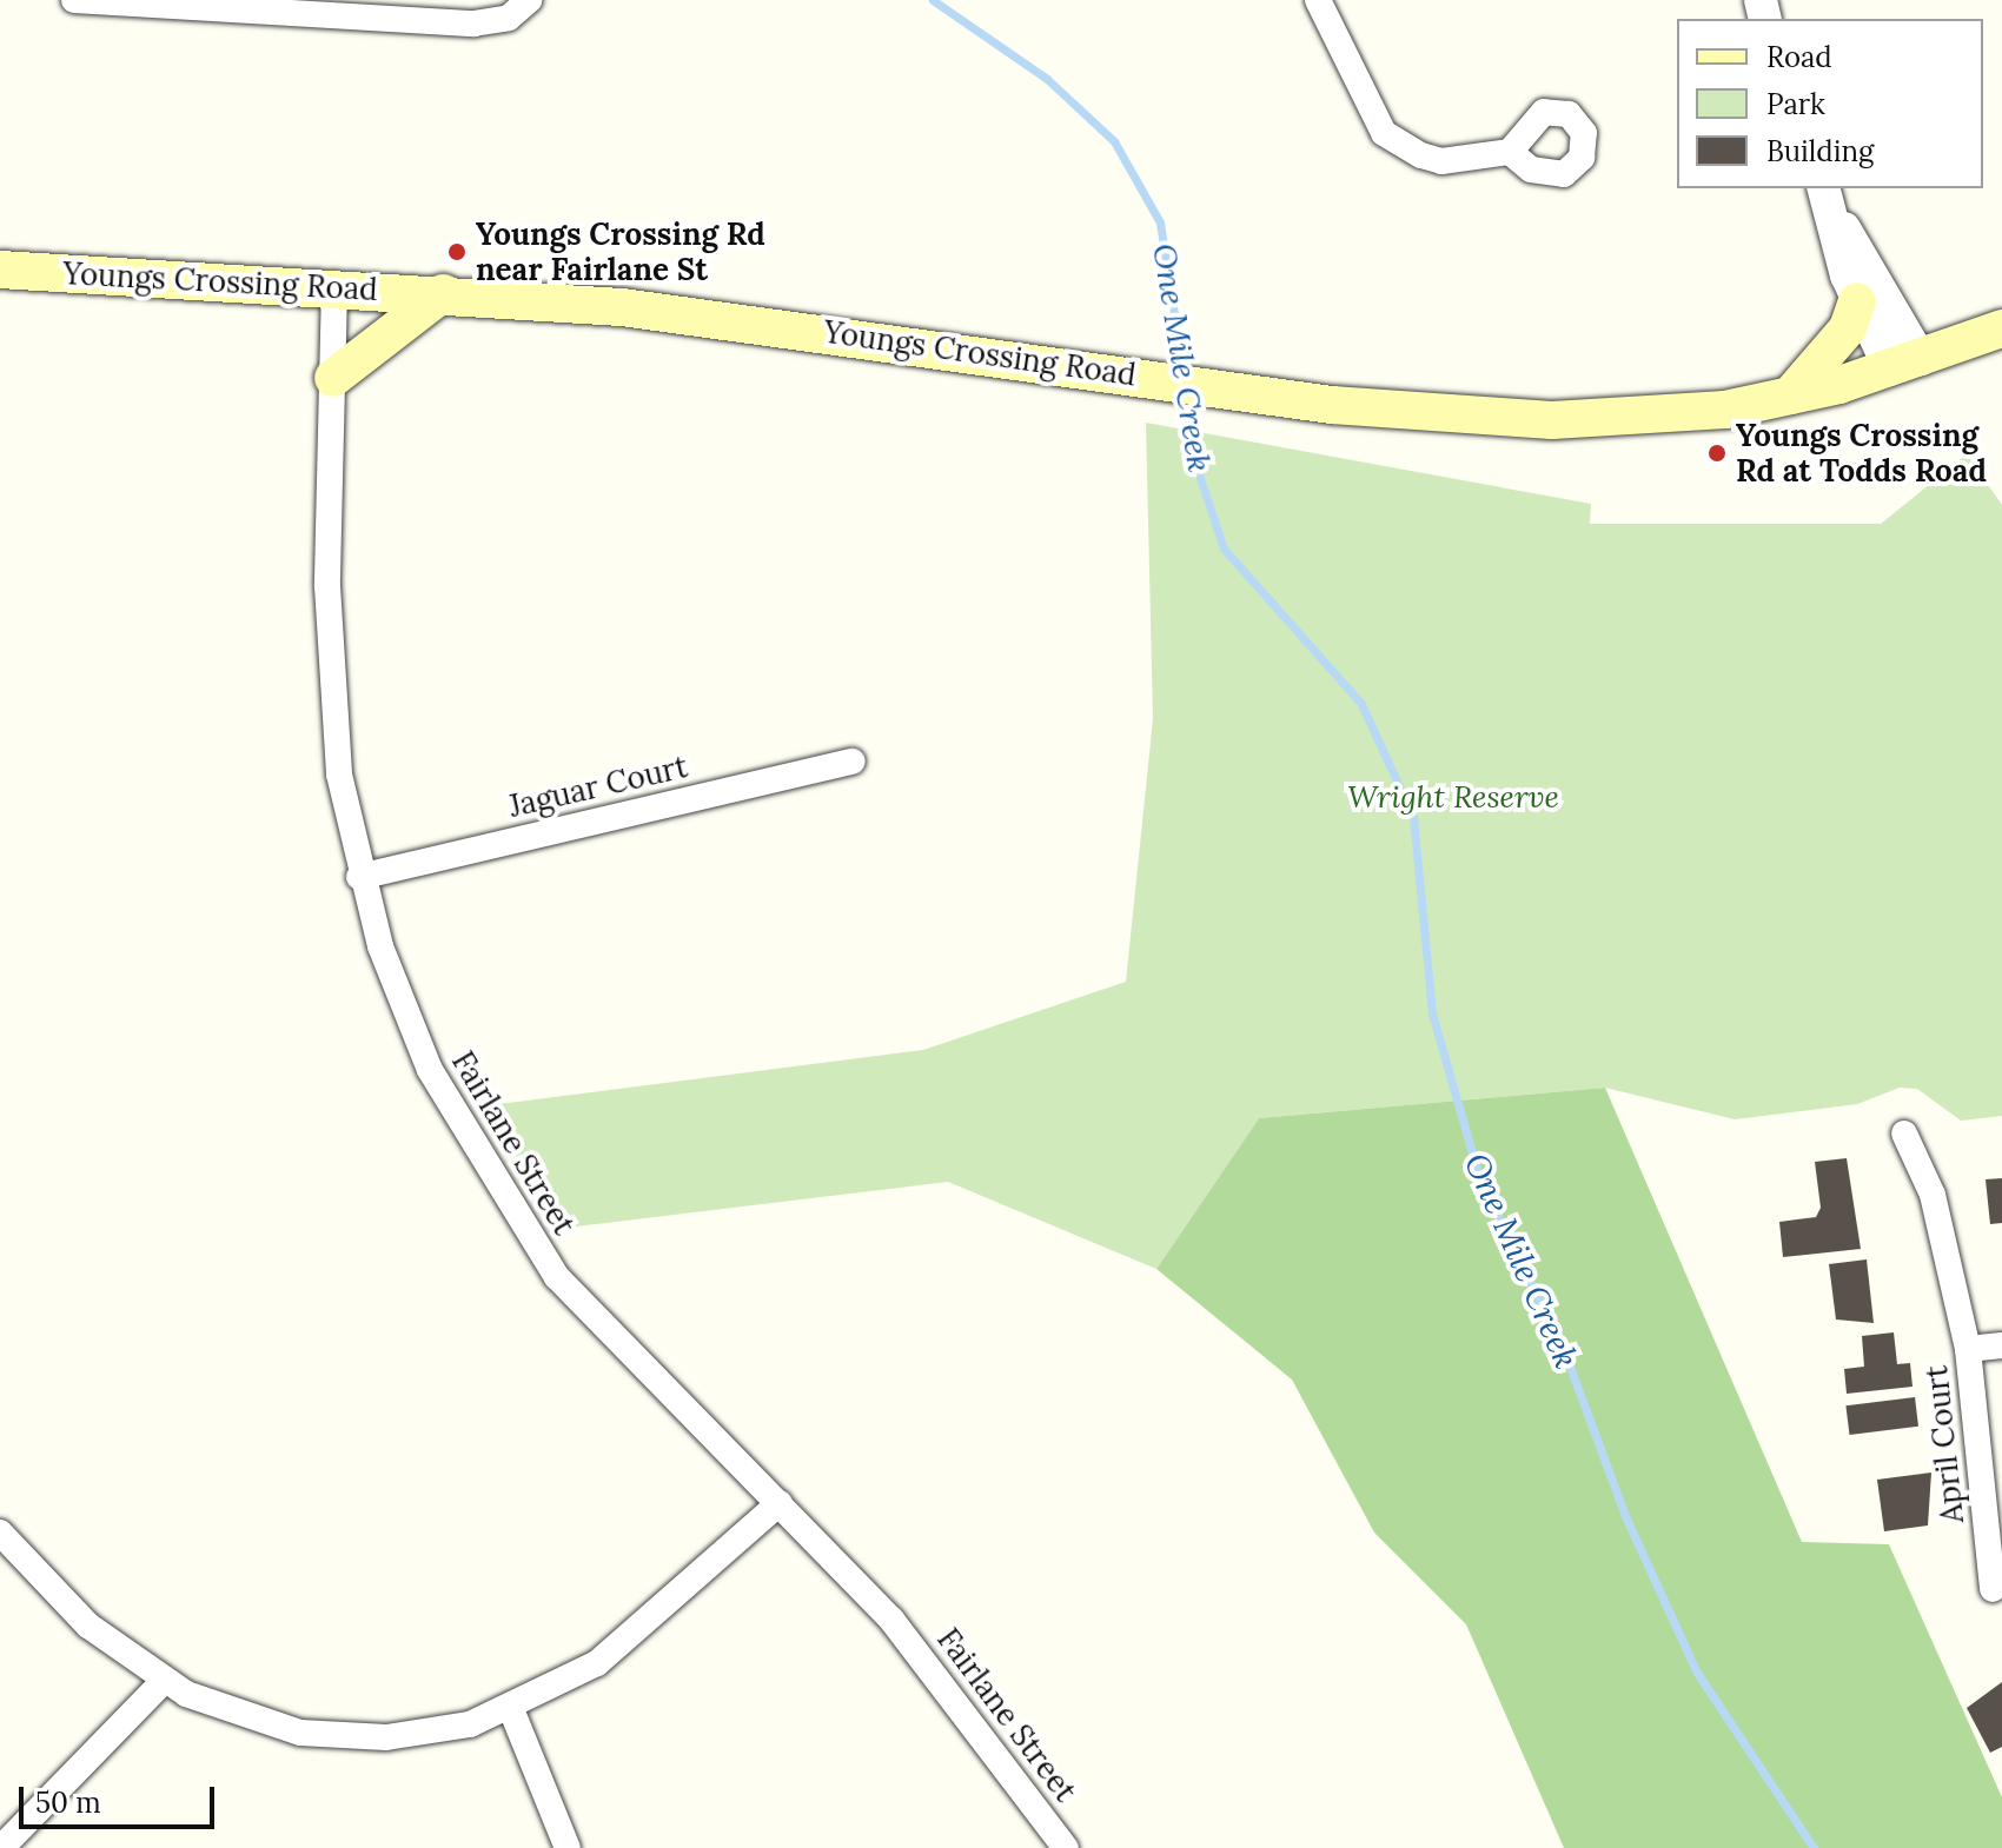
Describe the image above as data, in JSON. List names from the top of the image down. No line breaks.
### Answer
{"streets":{"main road":["Youngs Crossing Road"],"street":["Jaguar Court","Fairlane Street","April Court"]},"crossings":[["Youngs Crossing Road","Fairlane Street"],["Jaguar Court","Fairlane Street"]],"water":["One Mile Creek"],"parks":["Wright Reserve"],"places":["Youngs Crossing Rd near Fairlane St","Youngs Crossing Rd at Todds Road"],"legend":["Road","Park","Building"],"scale_bar":"50 m"}
